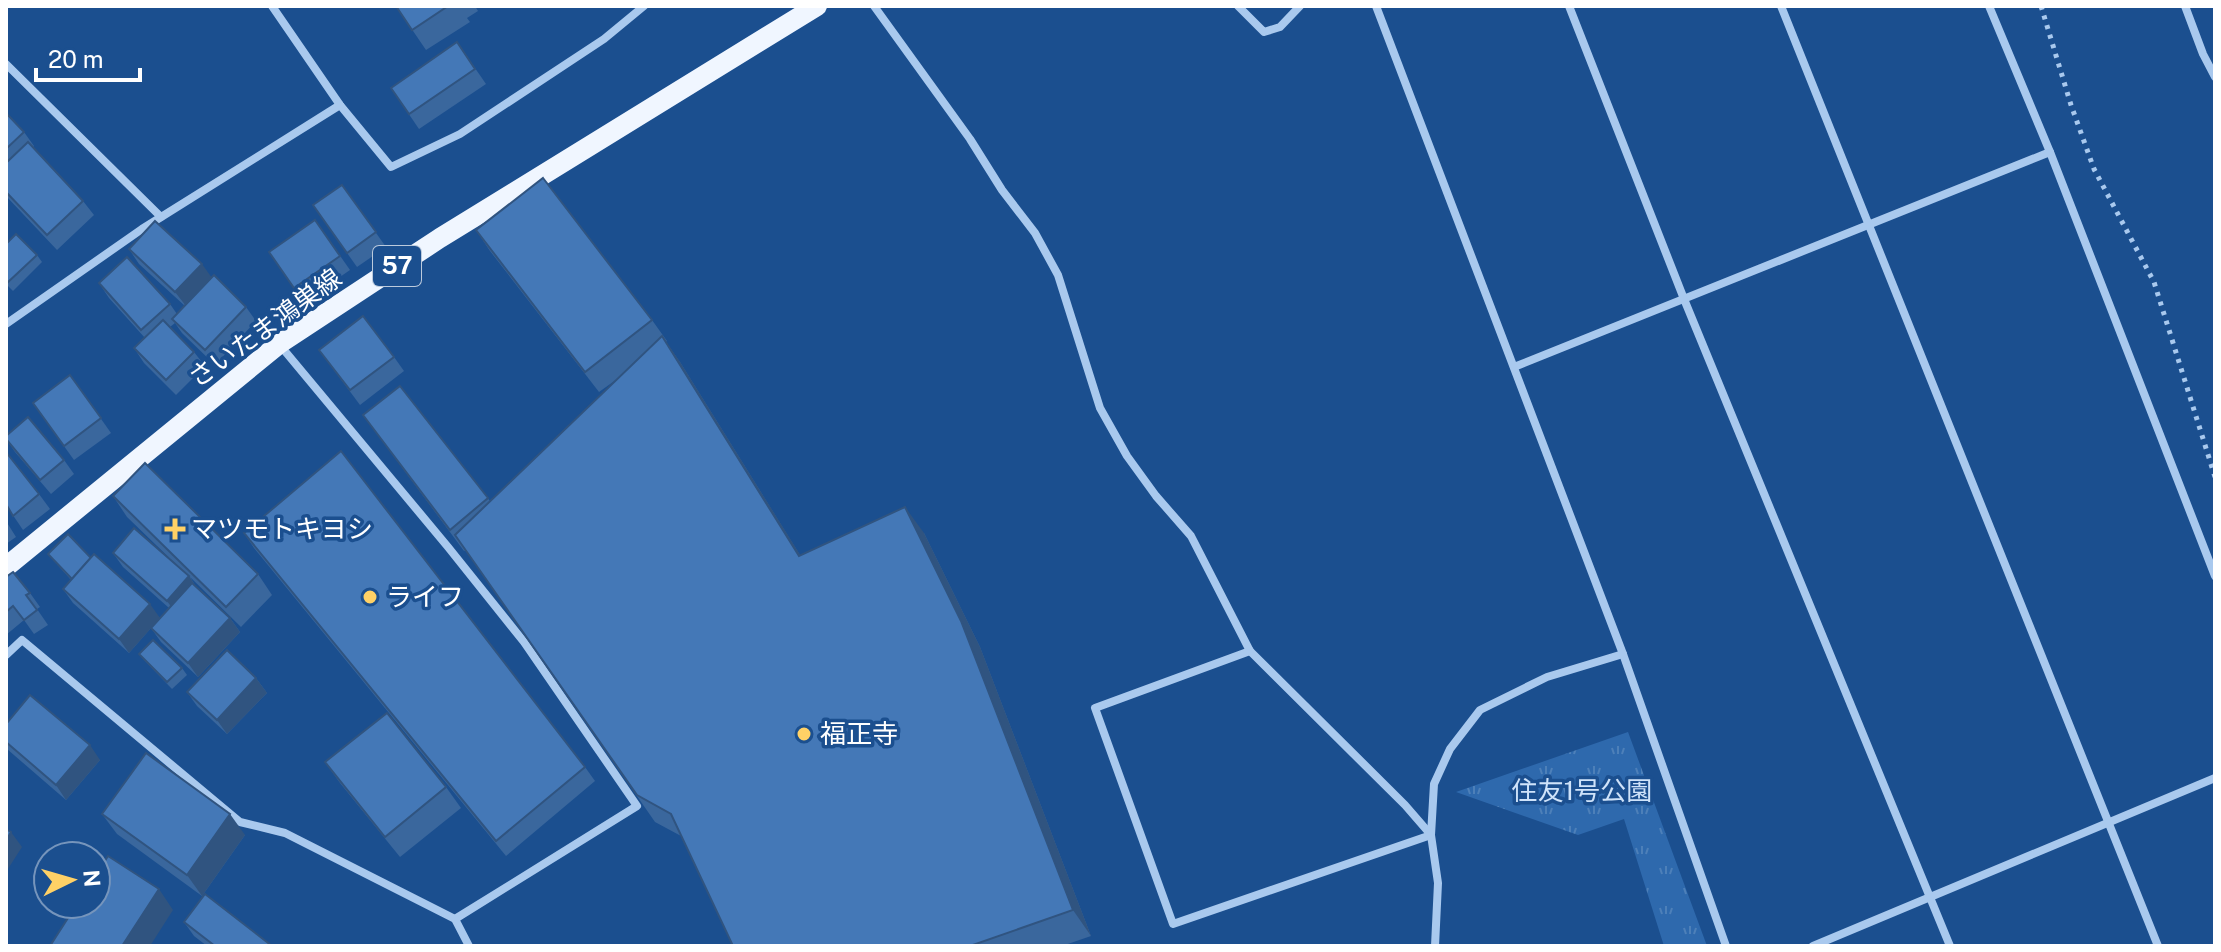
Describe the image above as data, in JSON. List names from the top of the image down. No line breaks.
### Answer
{"streets":{"main road":["57","さいたま鴻巣線"]},"parks":["住友1号公園"],"places":{"health":["マツモトキヨシ"],"other":["ライフ","福正寺"]},"scale_bar":"20 m","north":"right"}
